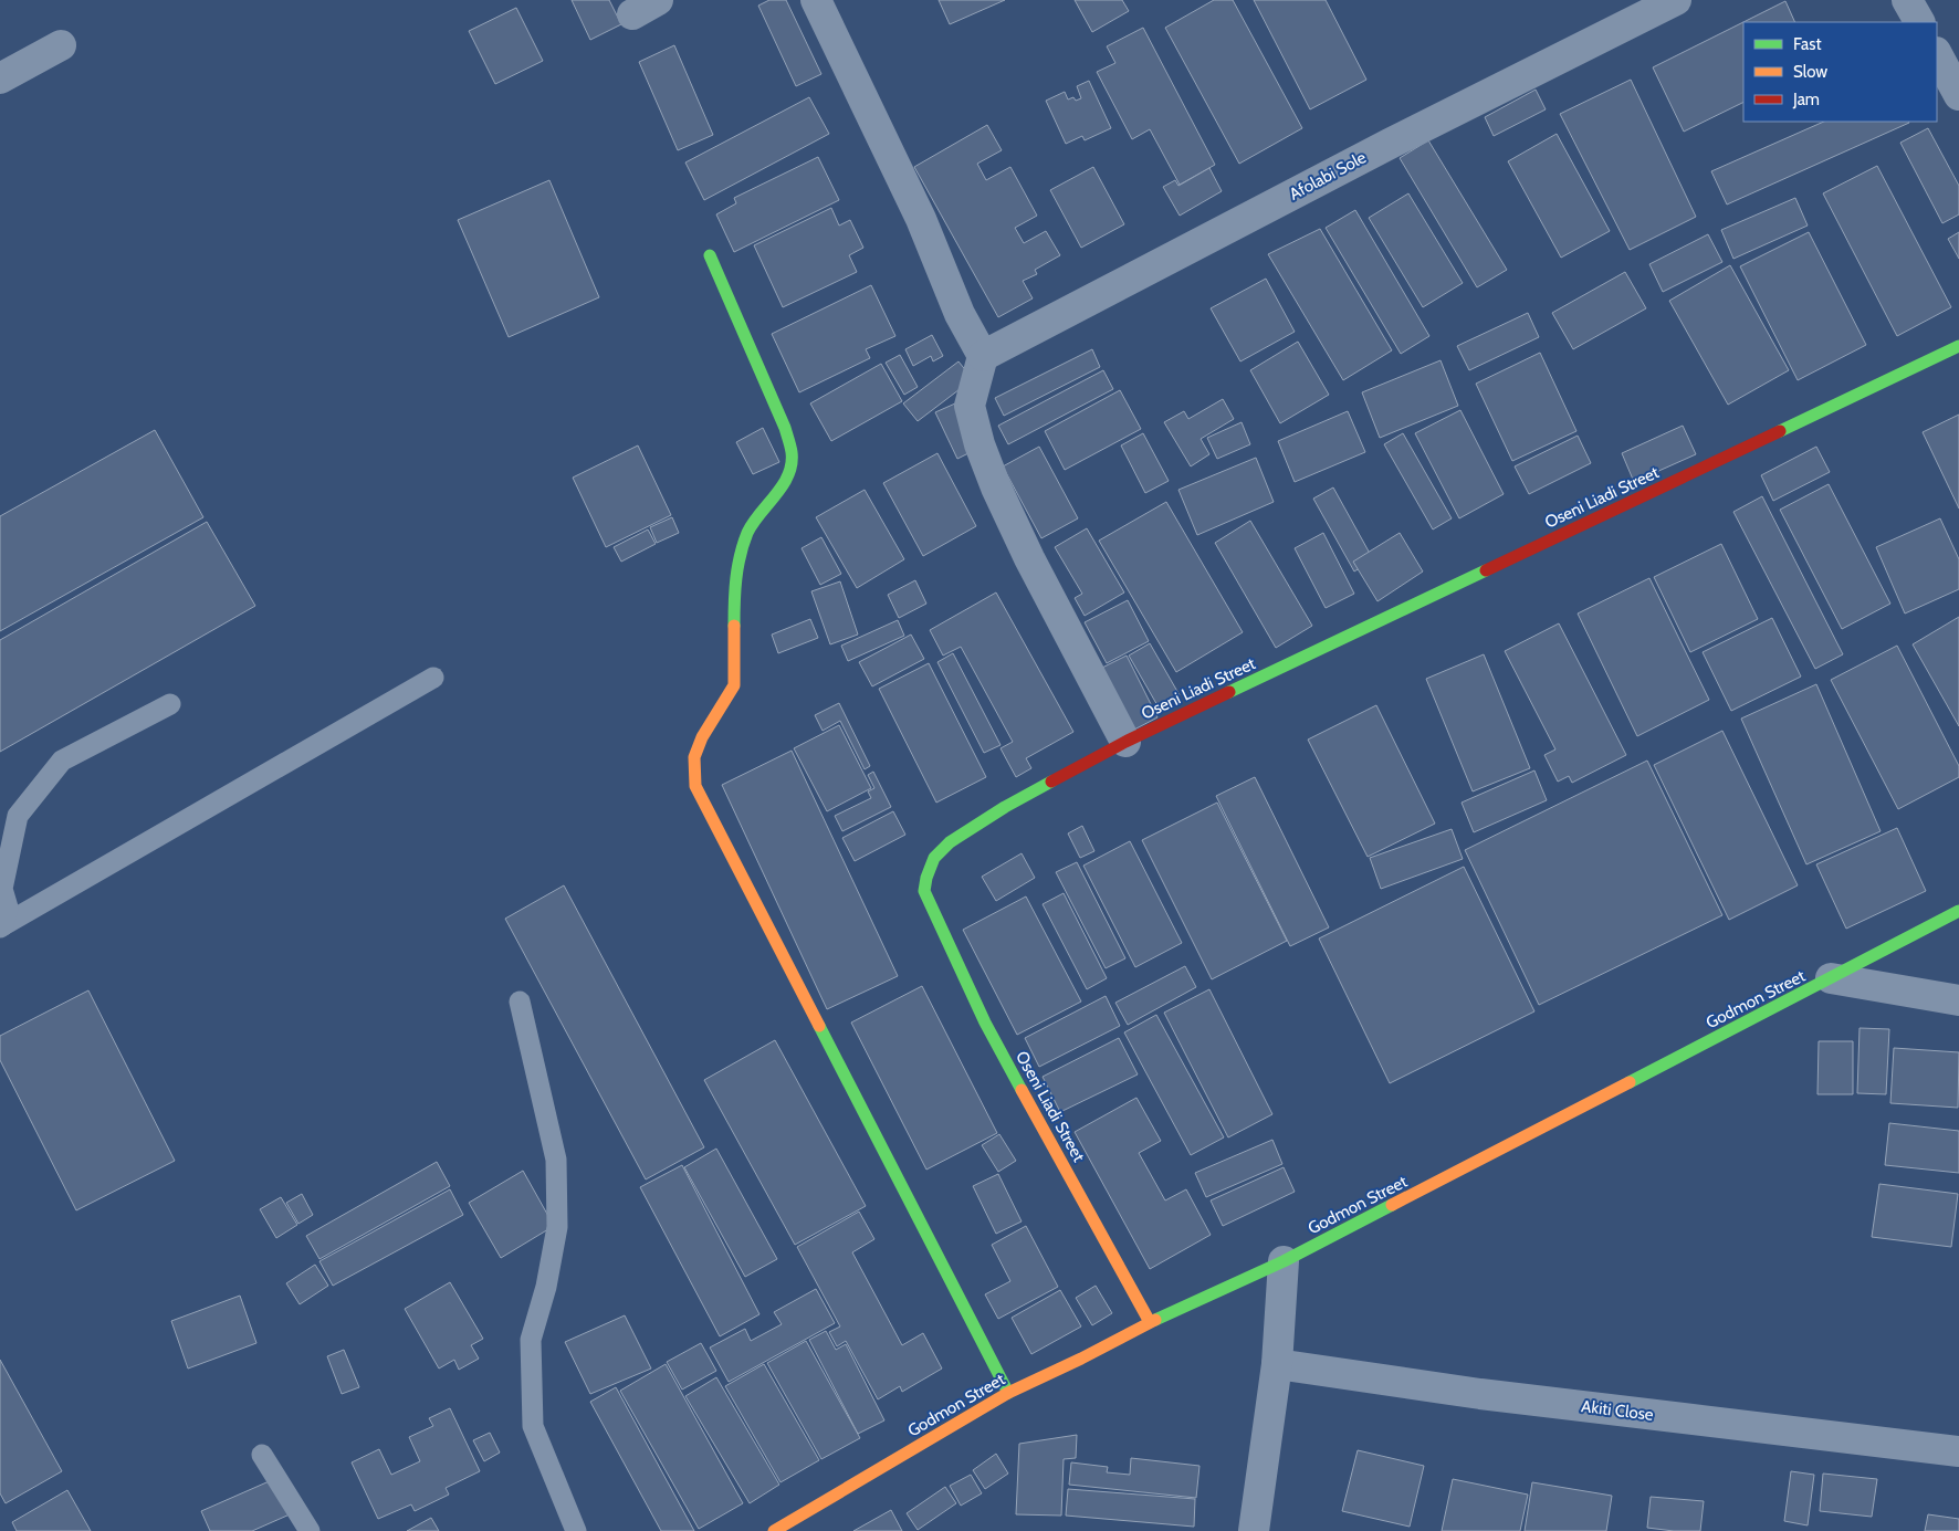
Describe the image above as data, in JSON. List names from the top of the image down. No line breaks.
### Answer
{"streets":{"street":["Afolabi Sole","Oseni Liadi Street","Godmon Street","Akiti Close"]},"crossings":[["Oseni Liadi Street","Godmon Street"]],"legend":["Fast","Slow","Jam"]}
